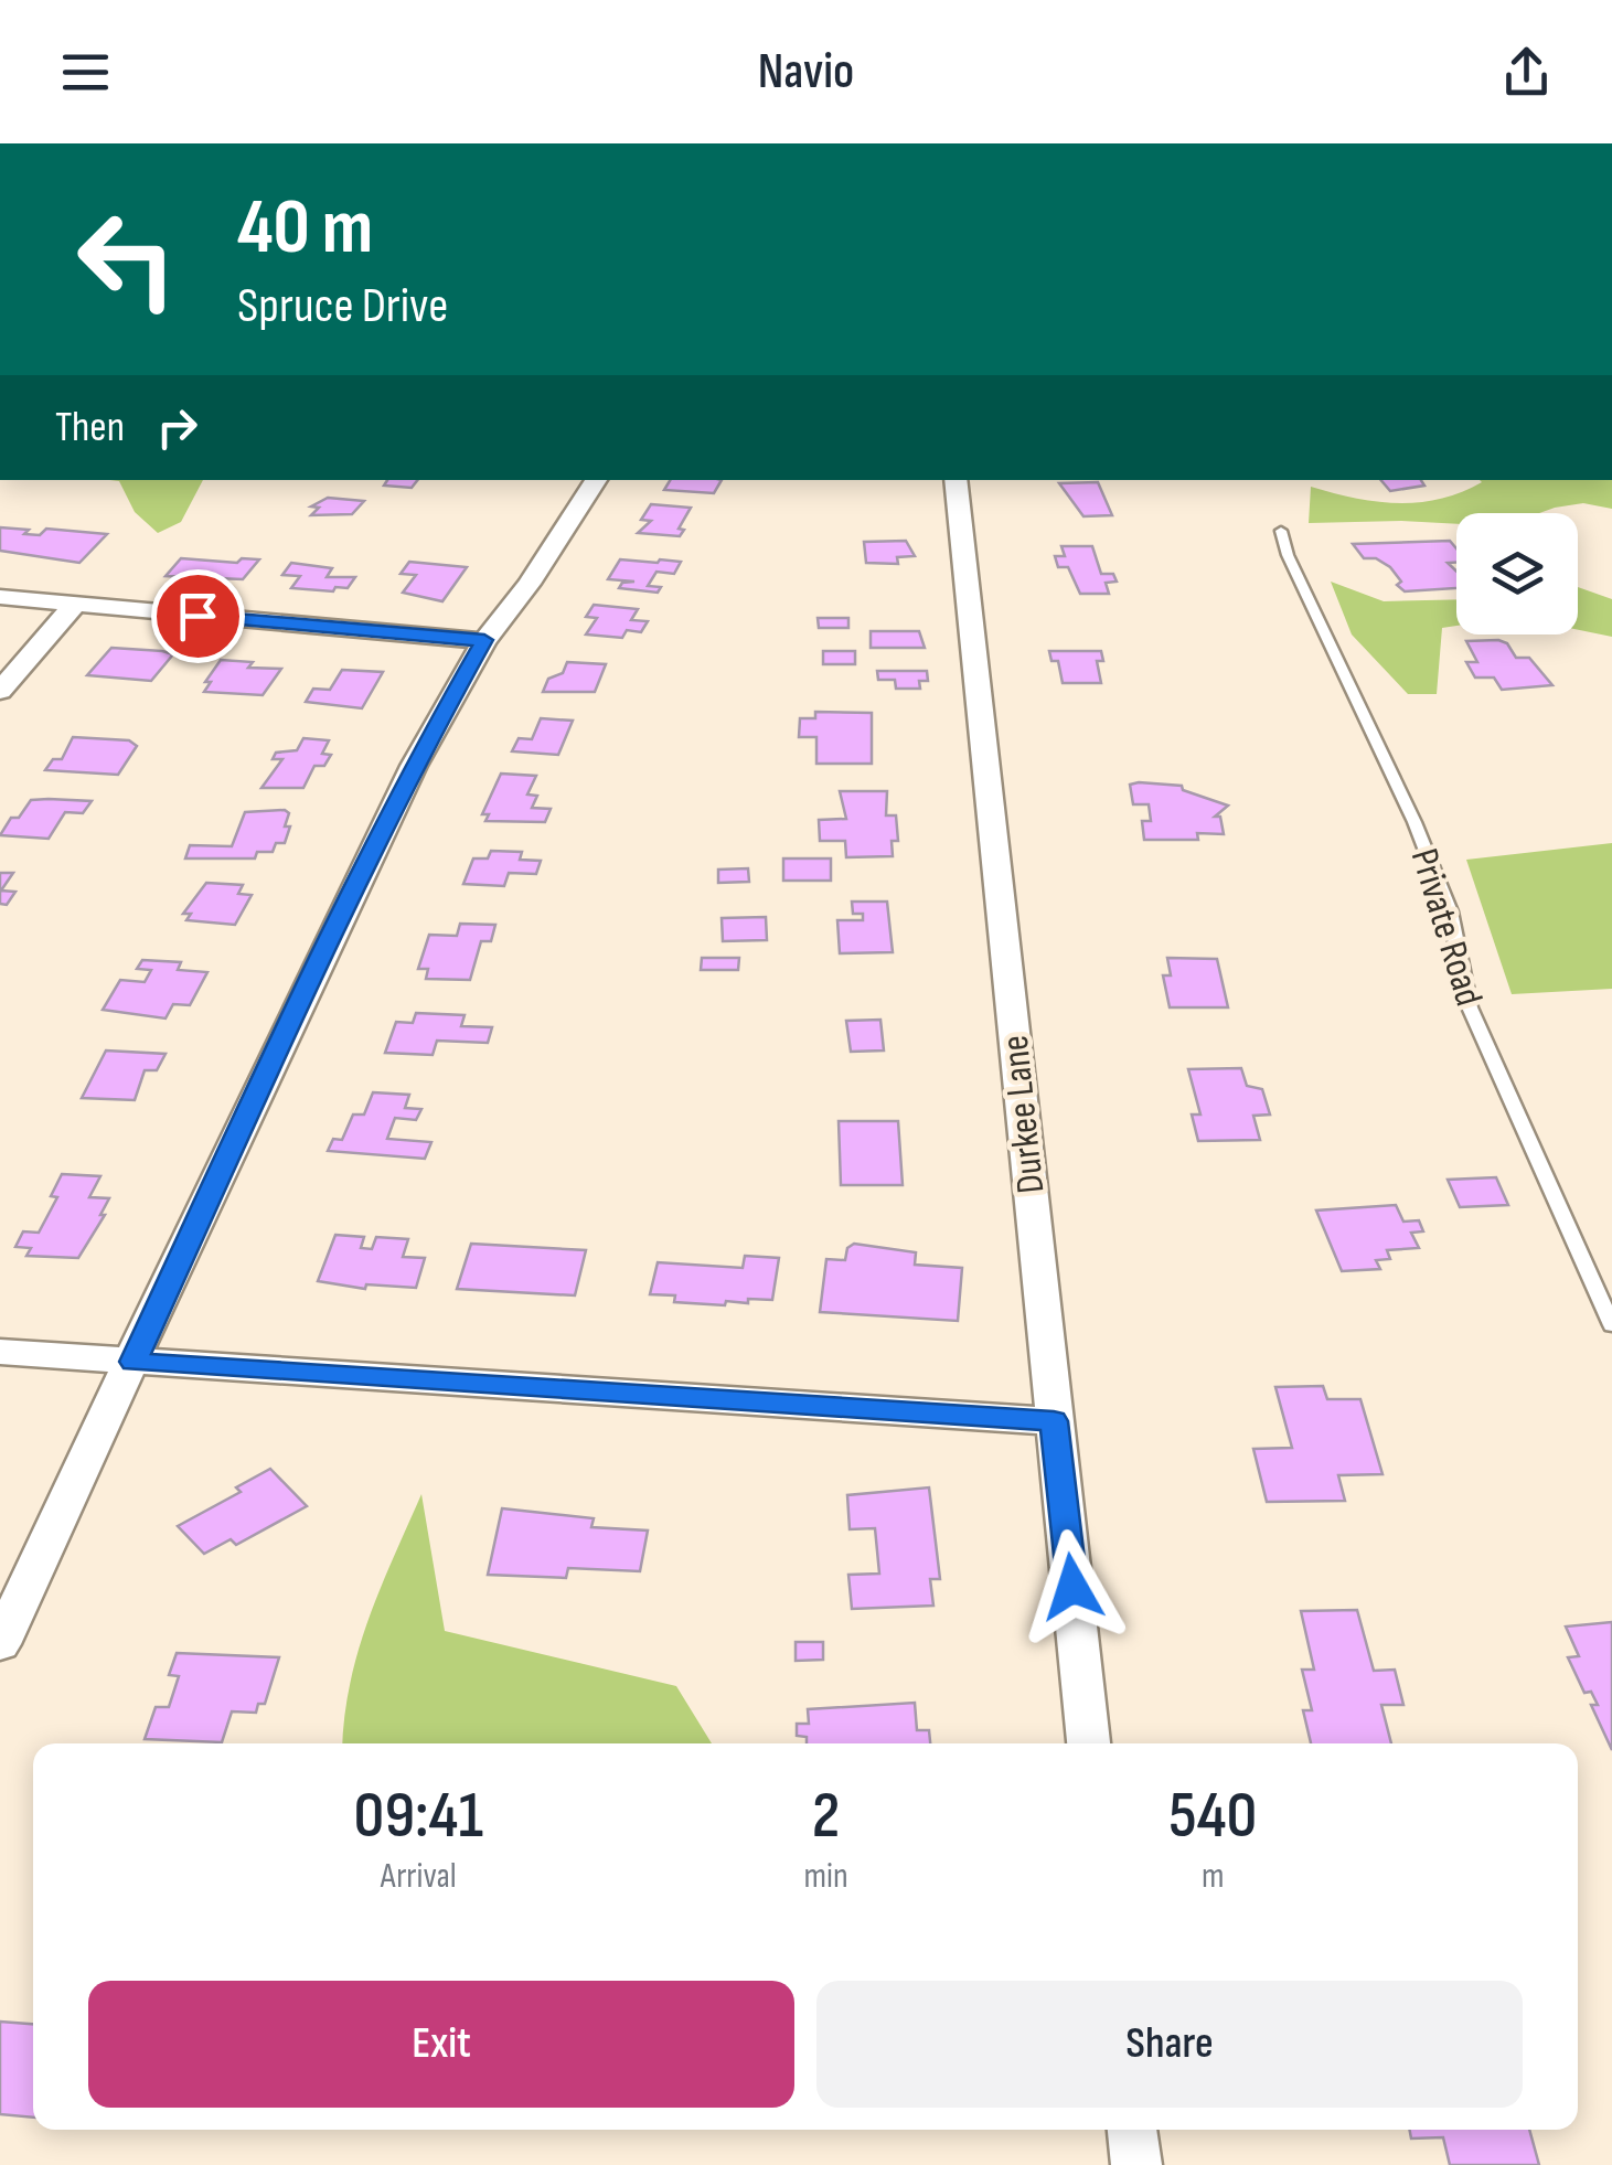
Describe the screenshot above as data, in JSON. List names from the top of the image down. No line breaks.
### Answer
{"streets":{"street":["Durkee Lane"],"lane":["Private Road"]},"page":{"header":"Navio","turn":["40 m","Spruce Drive"],"then":"Then","eta":["09:41","Arrival","2","min","540","m"],"buttons":["Exit","Share"]}}
